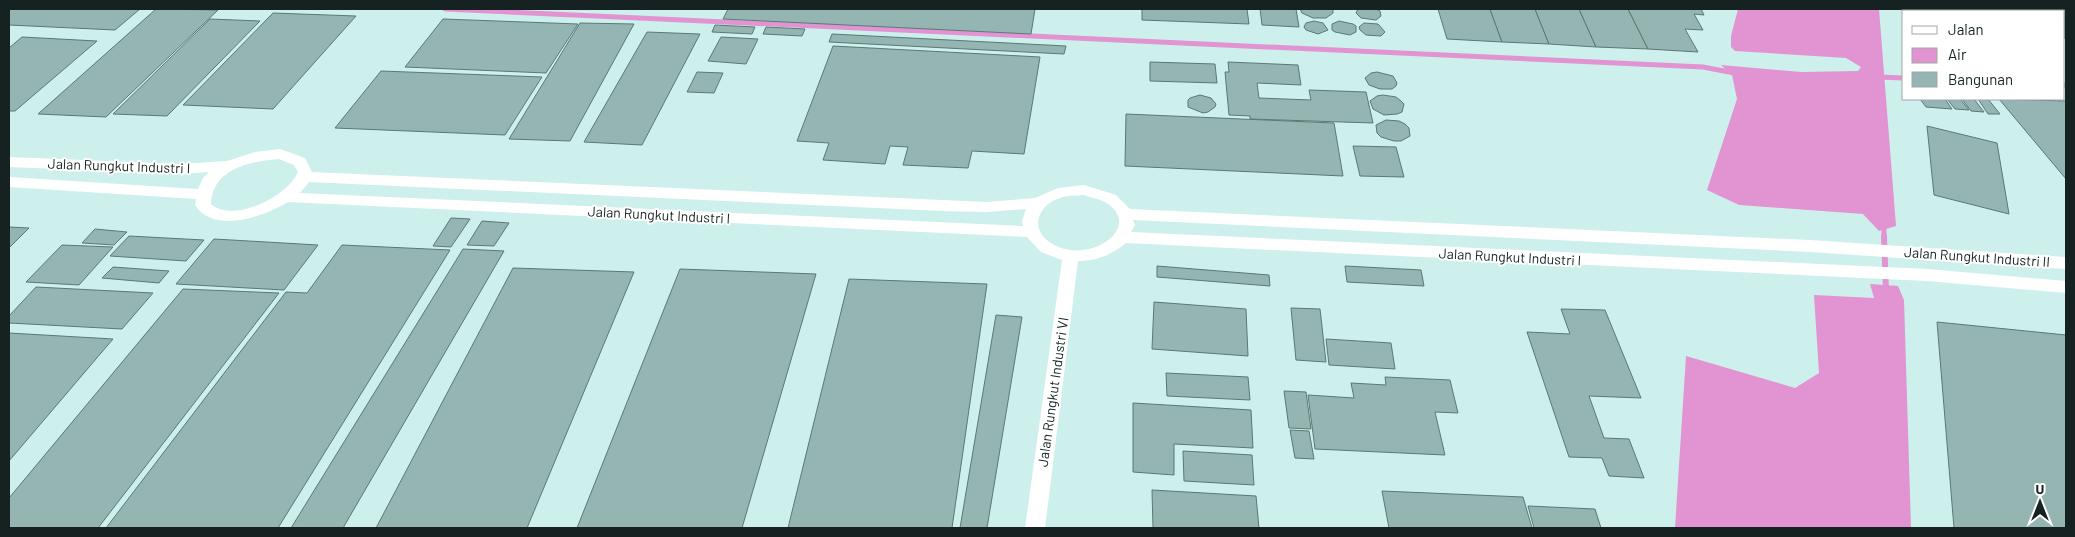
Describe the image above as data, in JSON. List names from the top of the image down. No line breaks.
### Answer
{"streets":{"street":["Jalan Rungkut Industri I","Jalan Rungkut Industri II","Jalan Rungkut Industri VI"]},"crossings":[["Jalan Rungkut Industri I","Jalan Rungkut Industri II"],["Jalan Rungkut Industri I","Jalan Rungkut Industri VI"]],"legend":["Jalan","Air","Bangunan"],"north":"top"}
